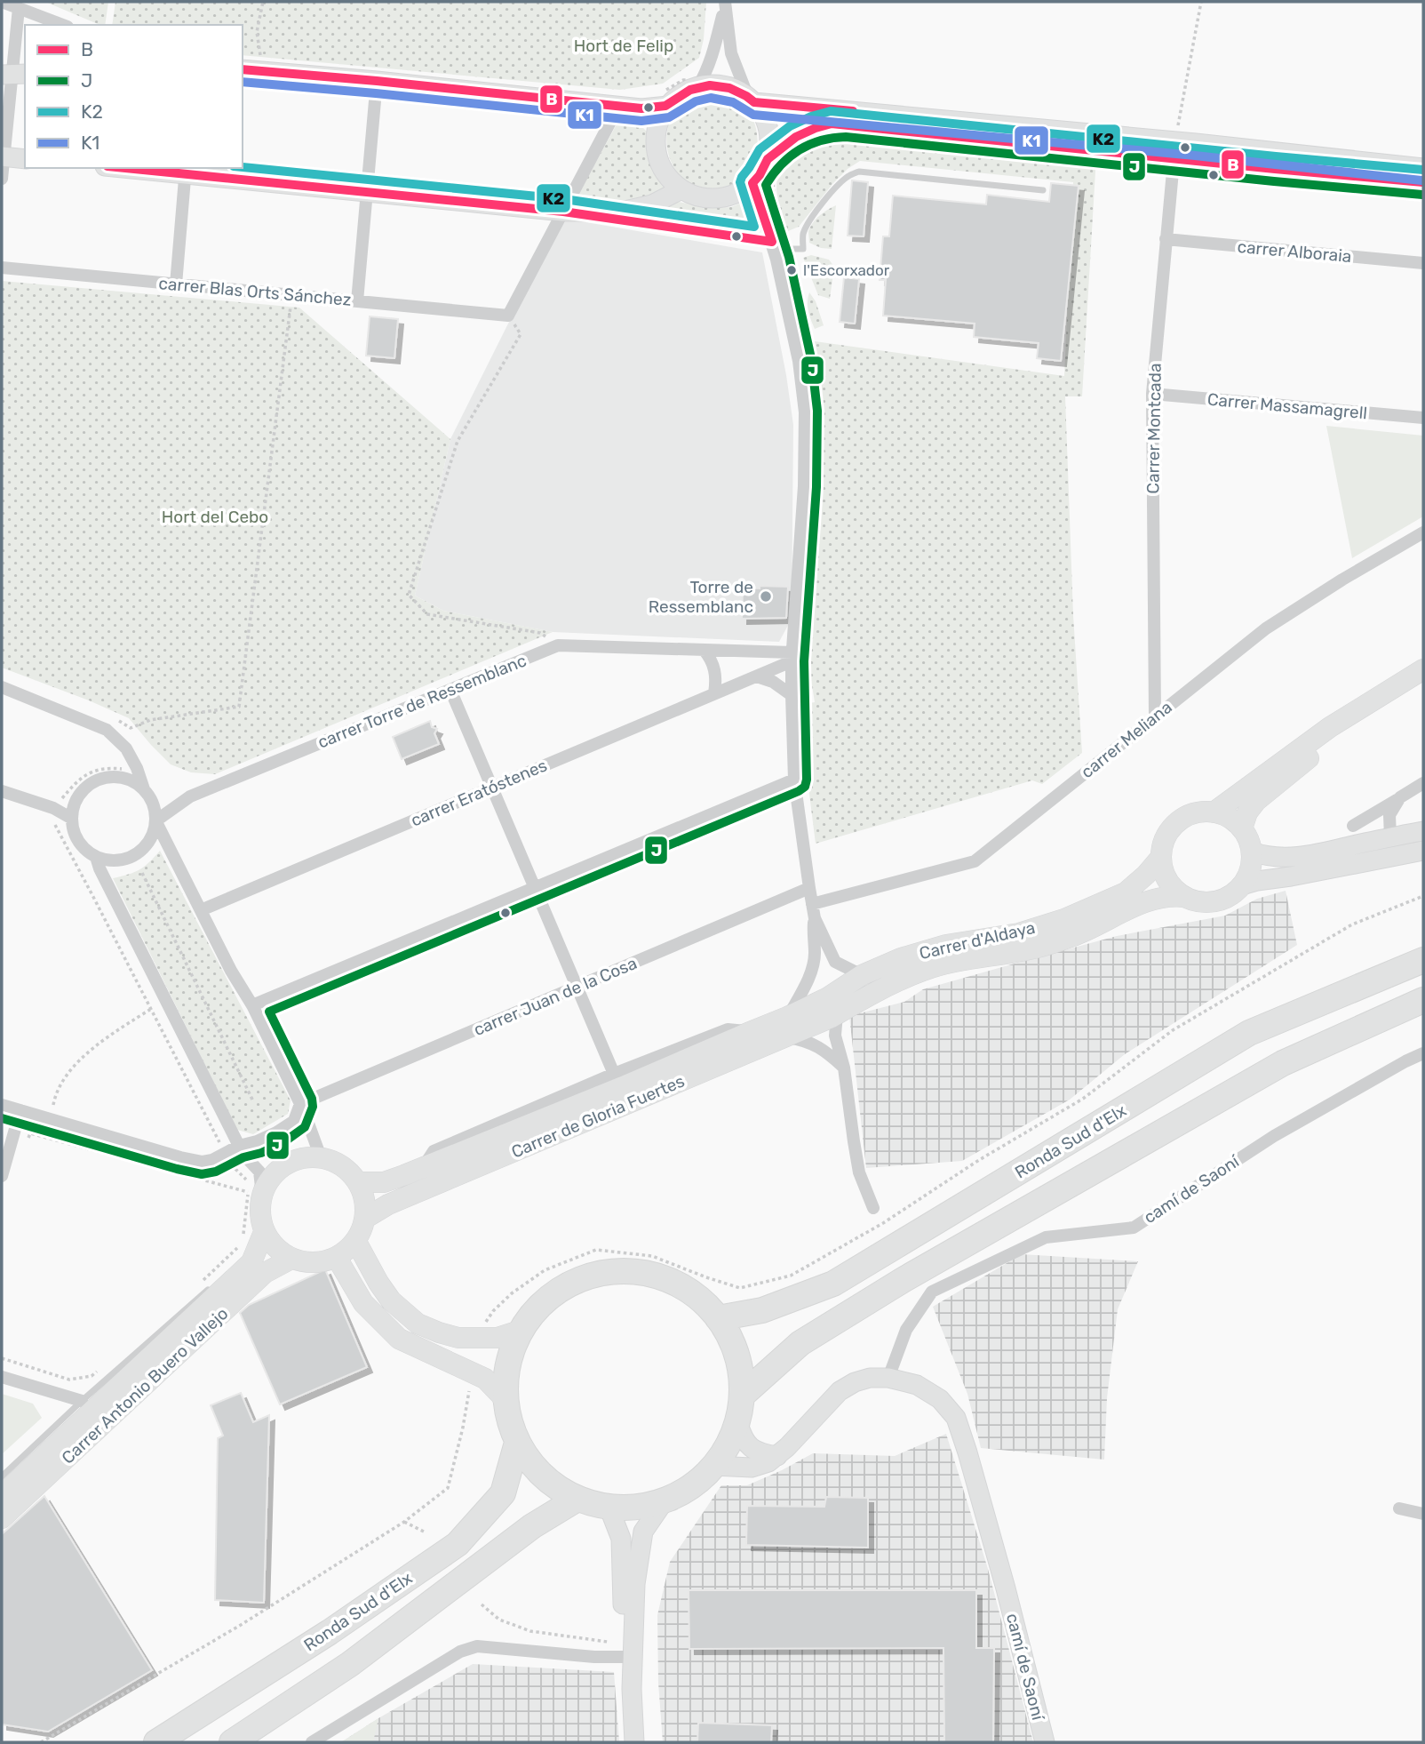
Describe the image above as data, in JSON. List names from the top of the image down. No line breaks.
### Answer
{"streets":{"highway":["Ronda Sud d'Elx"],"main road":["Carrer d'Aldaya","Carrer de Gloria Fuertes","camí de Saoní","Carrer Antonio Buero Vallejo"],"street":["carrer Alboraia","carrer Blas Orts Sánchez","Carrer Massamagrell","Carrer Montcada","carrer Torre de Ressemblanc","carrer Meliana","carrer Eratóstenes","carrer Juan de la Cosa"]},"crossings":[["carrer Alboraia","Carrer Montcada"],["Carrer Massamagrell","Carrer Montcada"],["Carrer Montcada","carrer Meliana"],["carrer Torre de Ressemblanc","carrer Eratóstenes"],["Carrer d'Aldaya","Carrer de Gloria Fuertes"],["Carrer de Gloria Fuertes","Carrer Antonio Buero Vallejo"]],"parks":["Hort de Felip","Hort del Cebo"],"places":["l'Escorxador","Torre de Ressemblanc"],"lines":["transit line B","transit line K1","transit line K2","transit line J"],"legend":["B","J","K2","K1"]}
